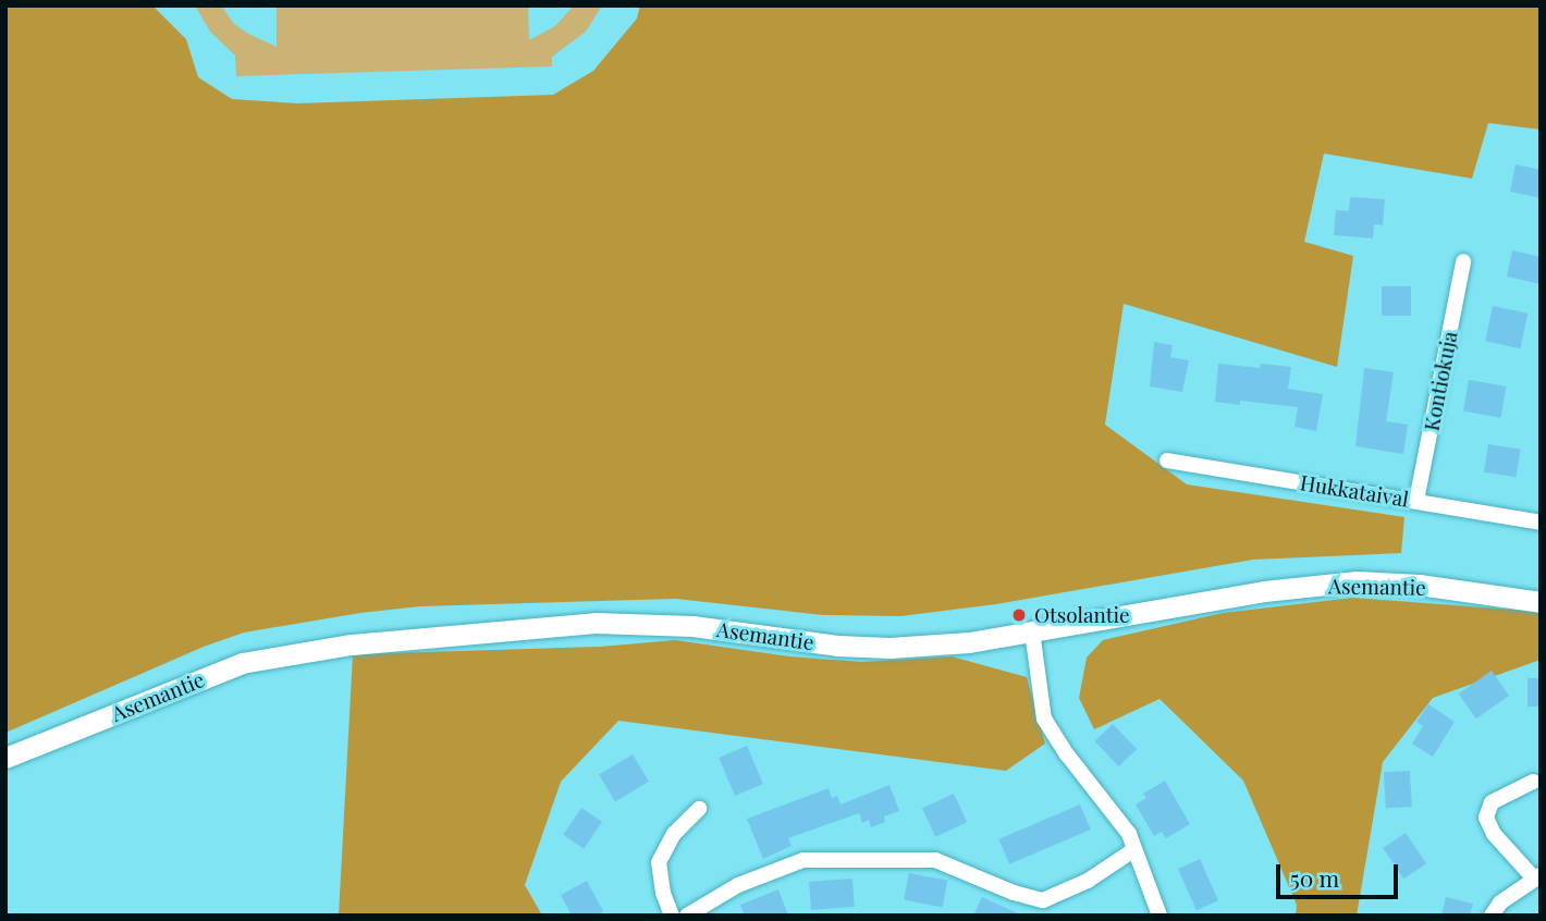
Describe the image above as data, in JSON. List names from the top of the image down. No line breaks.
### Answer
{"streets":{"main road":["Asemantie"],"street":["Kontiokuja","Hukkataival"]},"crossings":[["Kontiokuja","Hukkataival"]],"places":["Otsolantie"],"scale_bar":"50 m"}
